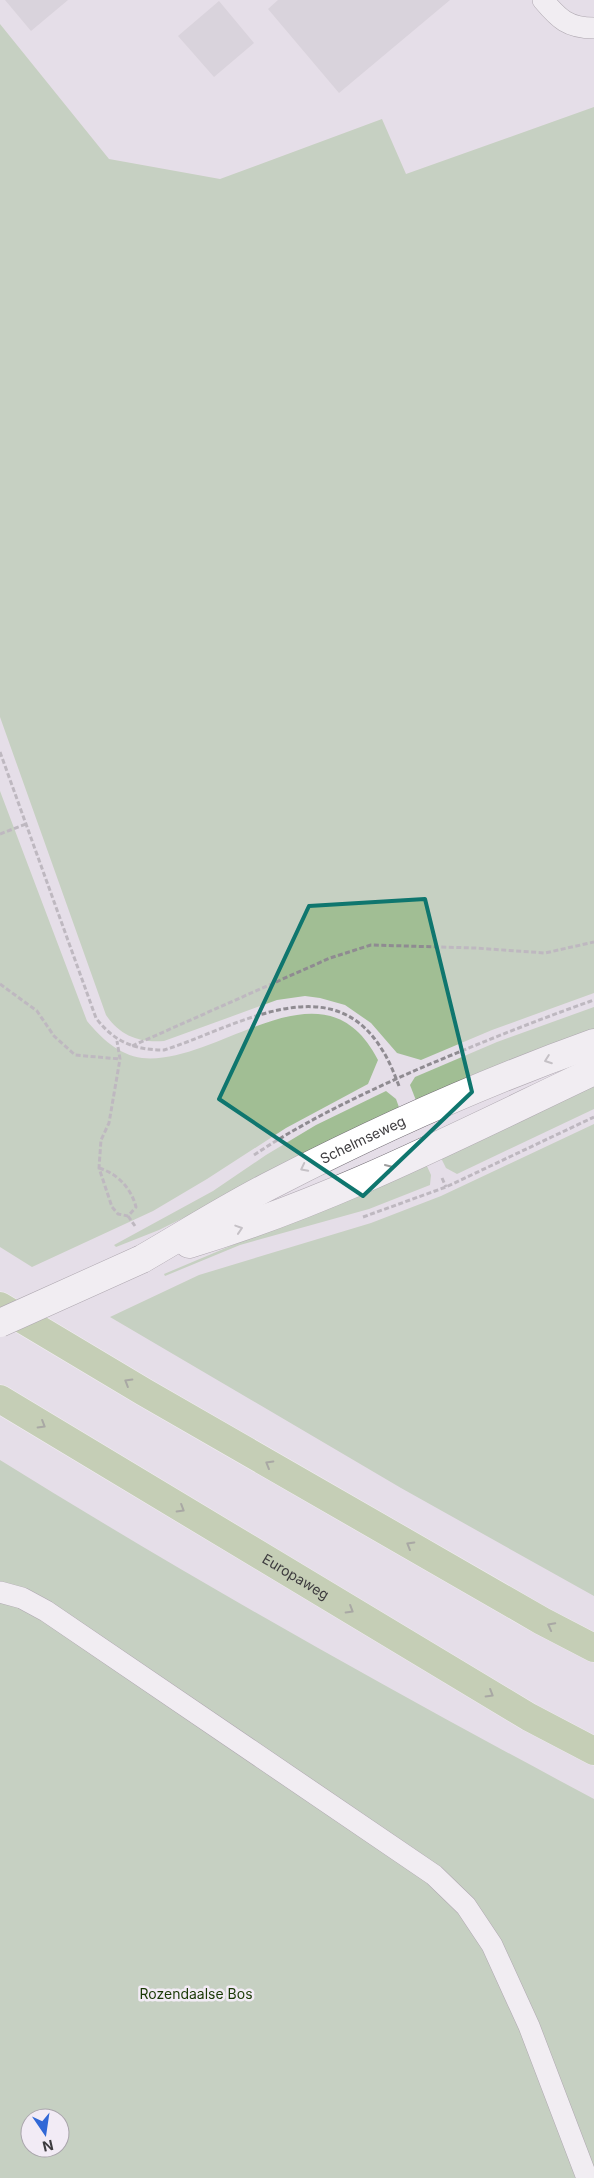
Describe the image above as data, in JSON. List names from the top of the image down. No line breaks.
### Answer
{"streets":{"highway":["Europaweg"],"main road":["Schelmseweg"]},"parks":["Rozendaalse Bos"],"north":"bottom"}
